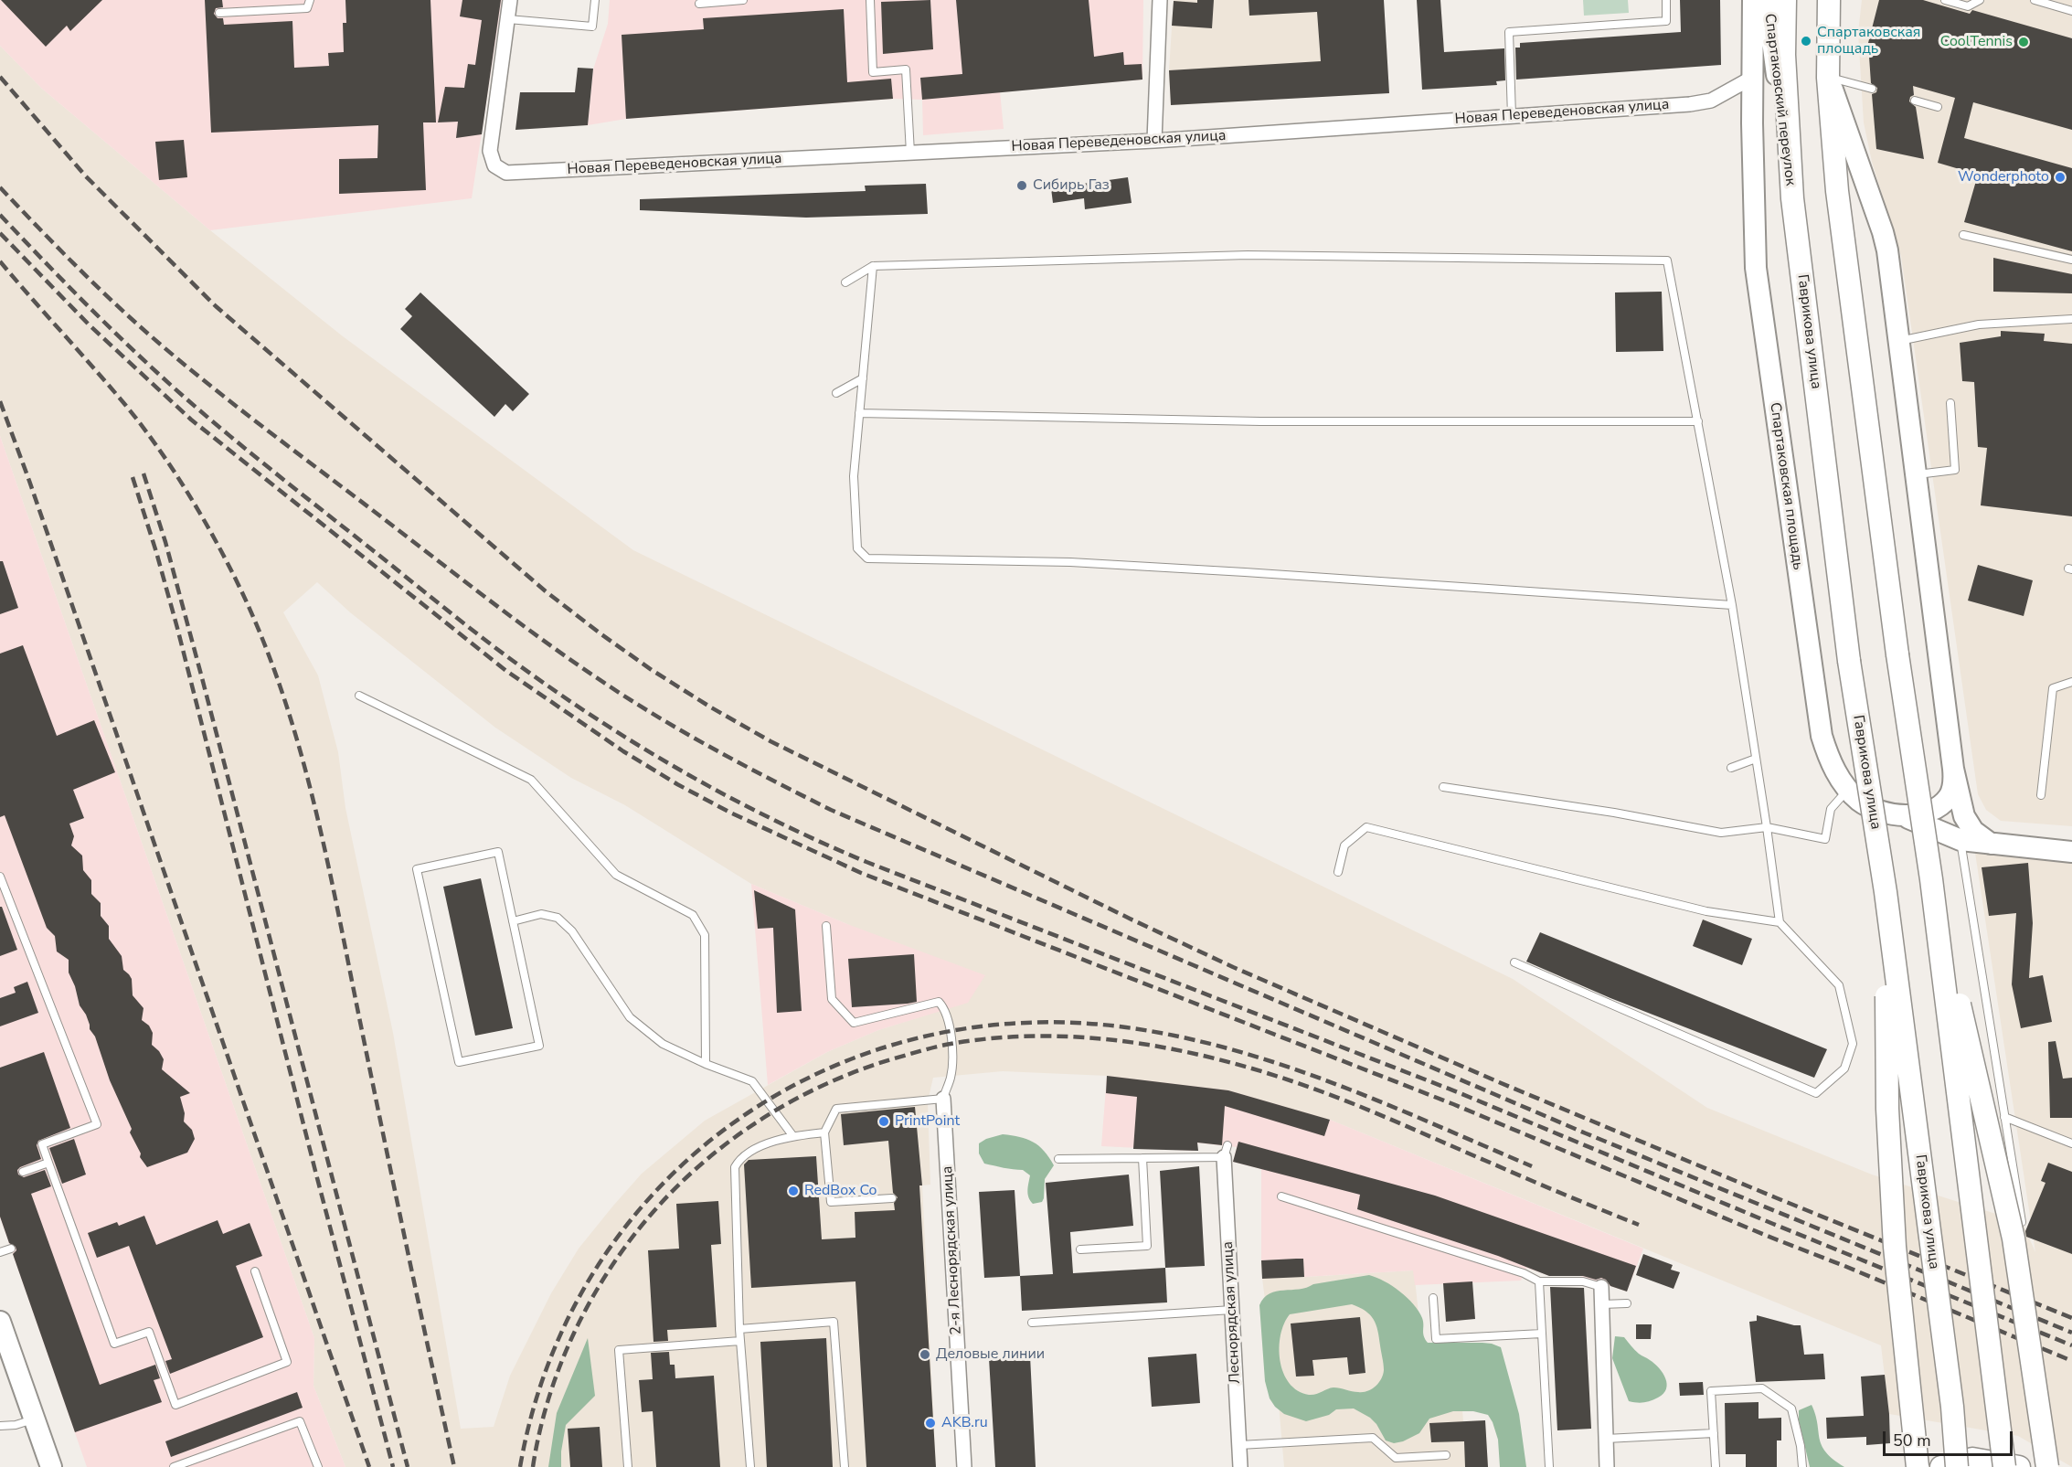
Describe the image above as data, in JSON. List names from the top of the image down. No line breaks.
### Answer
{"streets":{"main road":["Гаврикова улица","Спартаковская площадь"],"street":["Спартаковский переулок","Новая Переведеновская улица","2-я Леснорядская улица","Леснорядская улица"]},"crossings":[["Спартаковский переулок","Гаврикова улица"],["Новая Переведеновская улица","Спартаковская площадь"]],"places":["Спартаковская площадь","CoolTennis","Wonderphoto","Сибирь Газ","PrintPoint","RedBox Co","Деловые линии","AKB.ru"],"scale_bar":"50 m"}
